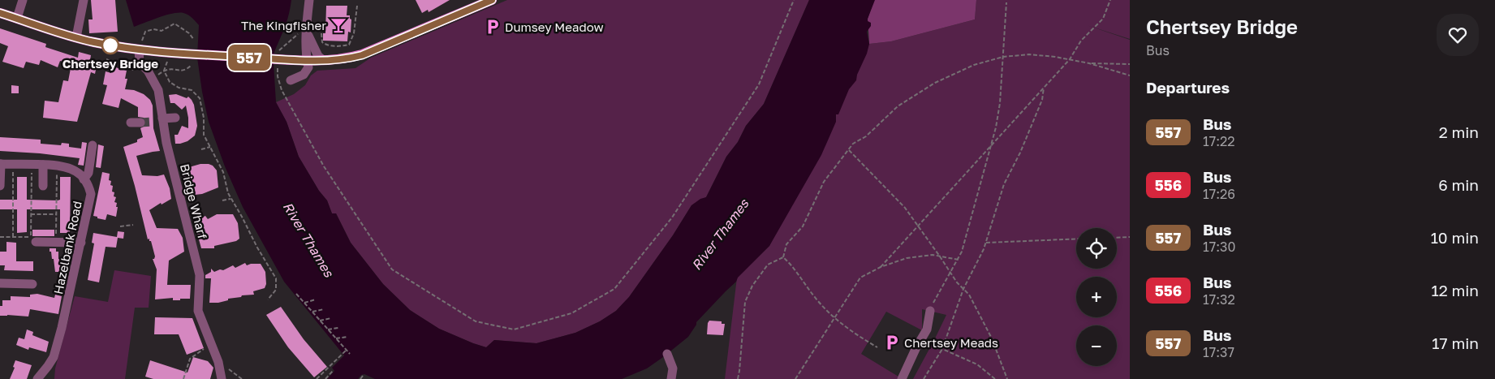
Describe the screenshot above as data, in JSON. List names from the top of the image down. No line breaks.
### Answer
{"streets":{"street":["Bridge Wharf","Hazelbank Road"]},"water":["River Thames"],"places":{"bar":["The Kingfisher"],"parking":["Dumsey Meadow","Chertsey Meads"],"other":["Chertsey Bridge"]},"lines":["bus line 557"],"page":{"on_map":"557","heading":[["Chertsey Bridge","Bus"],"Departures"],"list":[{"mark":"557","name":"Bus","note":"17:22","value":"2 min"},{"mark":"556","name":"Bus","note":"17:26","value":"6 min"},{"mark":"557","name":"Bus","note":"17:30","value":"10 min"},{"mark":"556","name":"Bus","note":"17:32","value":"12 min"},{"mark":"557","name":"Bus","note":"17:37","value":"17 min"}],"map_buttons":["+","−"]}}
